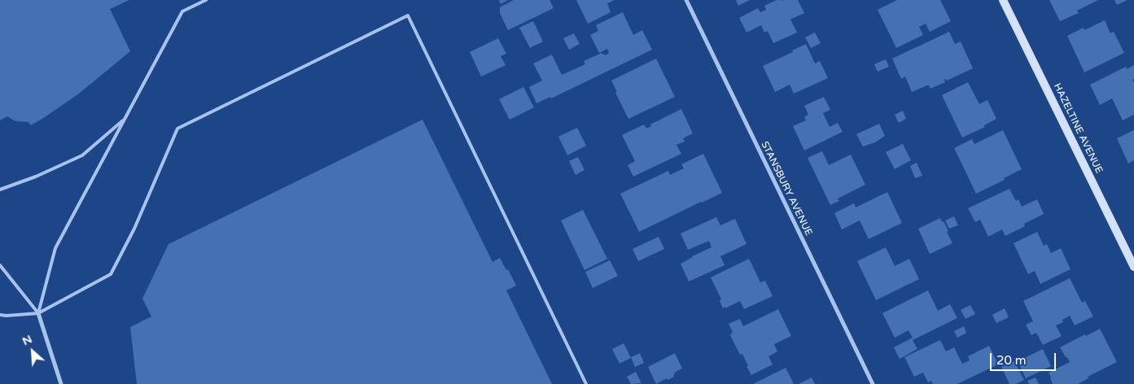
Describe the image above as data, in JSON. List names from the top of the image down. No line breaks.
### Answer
{"streets":{"street":["HAZELTINE AVENUE","STANSBURY AVENUE"]},"scale_bar":"20 m","north":"top left"}
